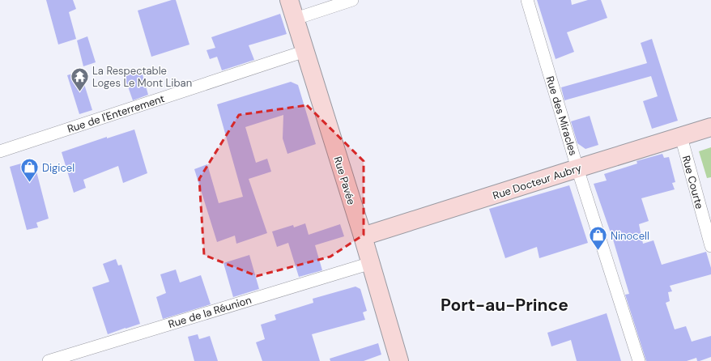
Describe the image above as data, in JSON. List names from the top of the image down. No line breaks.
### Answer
{"streets":{"main road":["Rue Pavée","Rue Docteur Aubry"],"street":["Rue de l'Enterrement","Rue des Miracles","Rue Courte","Rue de la Réunion"]},"crossings":[["Rue de l'Enterrement","Rue Pavée"],["Rue des Miracles","Rue Docteur Aubry"],["Rue Pavée","Rue Docteur Aubry"],["Rue Pavée","Rue de la Réunion"],["Rue Docteur Aubry","Rue Courte"]],"districts":["Port-au-Prince"],"places":{"temple":["La Respectable Loges Le Mont Liban"],"shop":["Digicel","Ninocell"]}}
